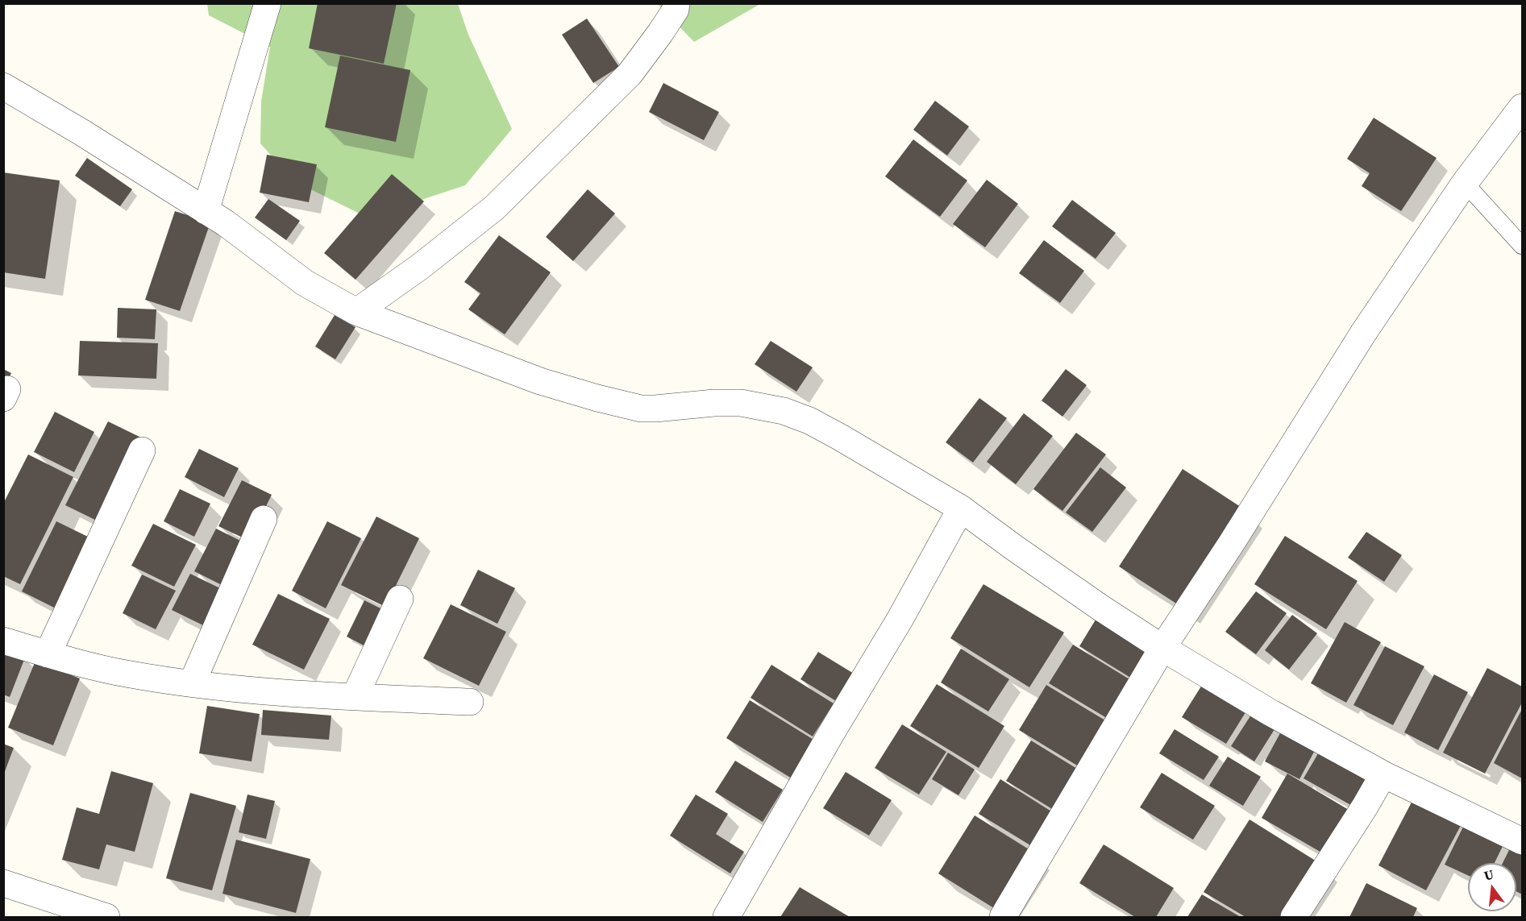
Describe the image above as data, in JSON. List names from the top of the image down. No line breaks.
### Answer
{"north":"top"}
